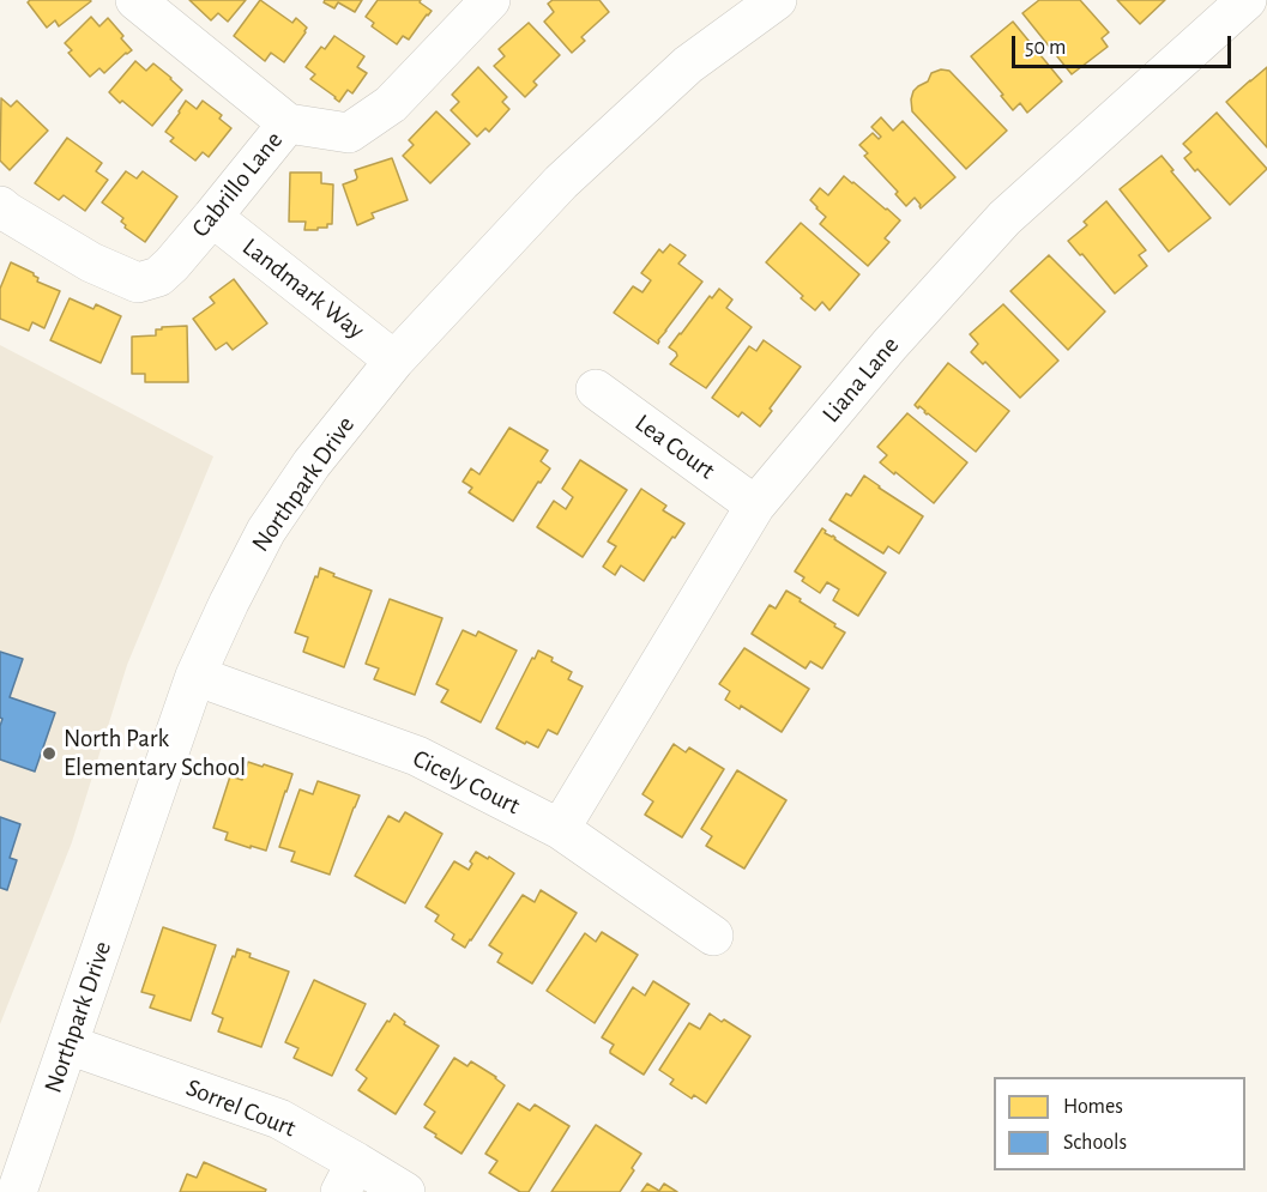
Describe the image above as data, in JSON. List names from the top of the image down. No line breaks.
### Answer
{"streets":{"street":["Cabrillo Lane","Landmark Way","Liana Lane","Lea Court","Northpark Drive","Cicely Court","Sorrel Court"]},"crossings":[["Cabrillo Lane","Landmark Way"],["Landmark Way","Northpark Drive"],["Liana Lane","Lea Court"],["Liana Lane","Cicely Court"],["Northpark Drive","Cicely Court"],["Northpark Drive","Sorrel Court"]],"places":["North Park Elementary School"],"legend":["Homes","Schools"],"scale_bar":"50 m"}
